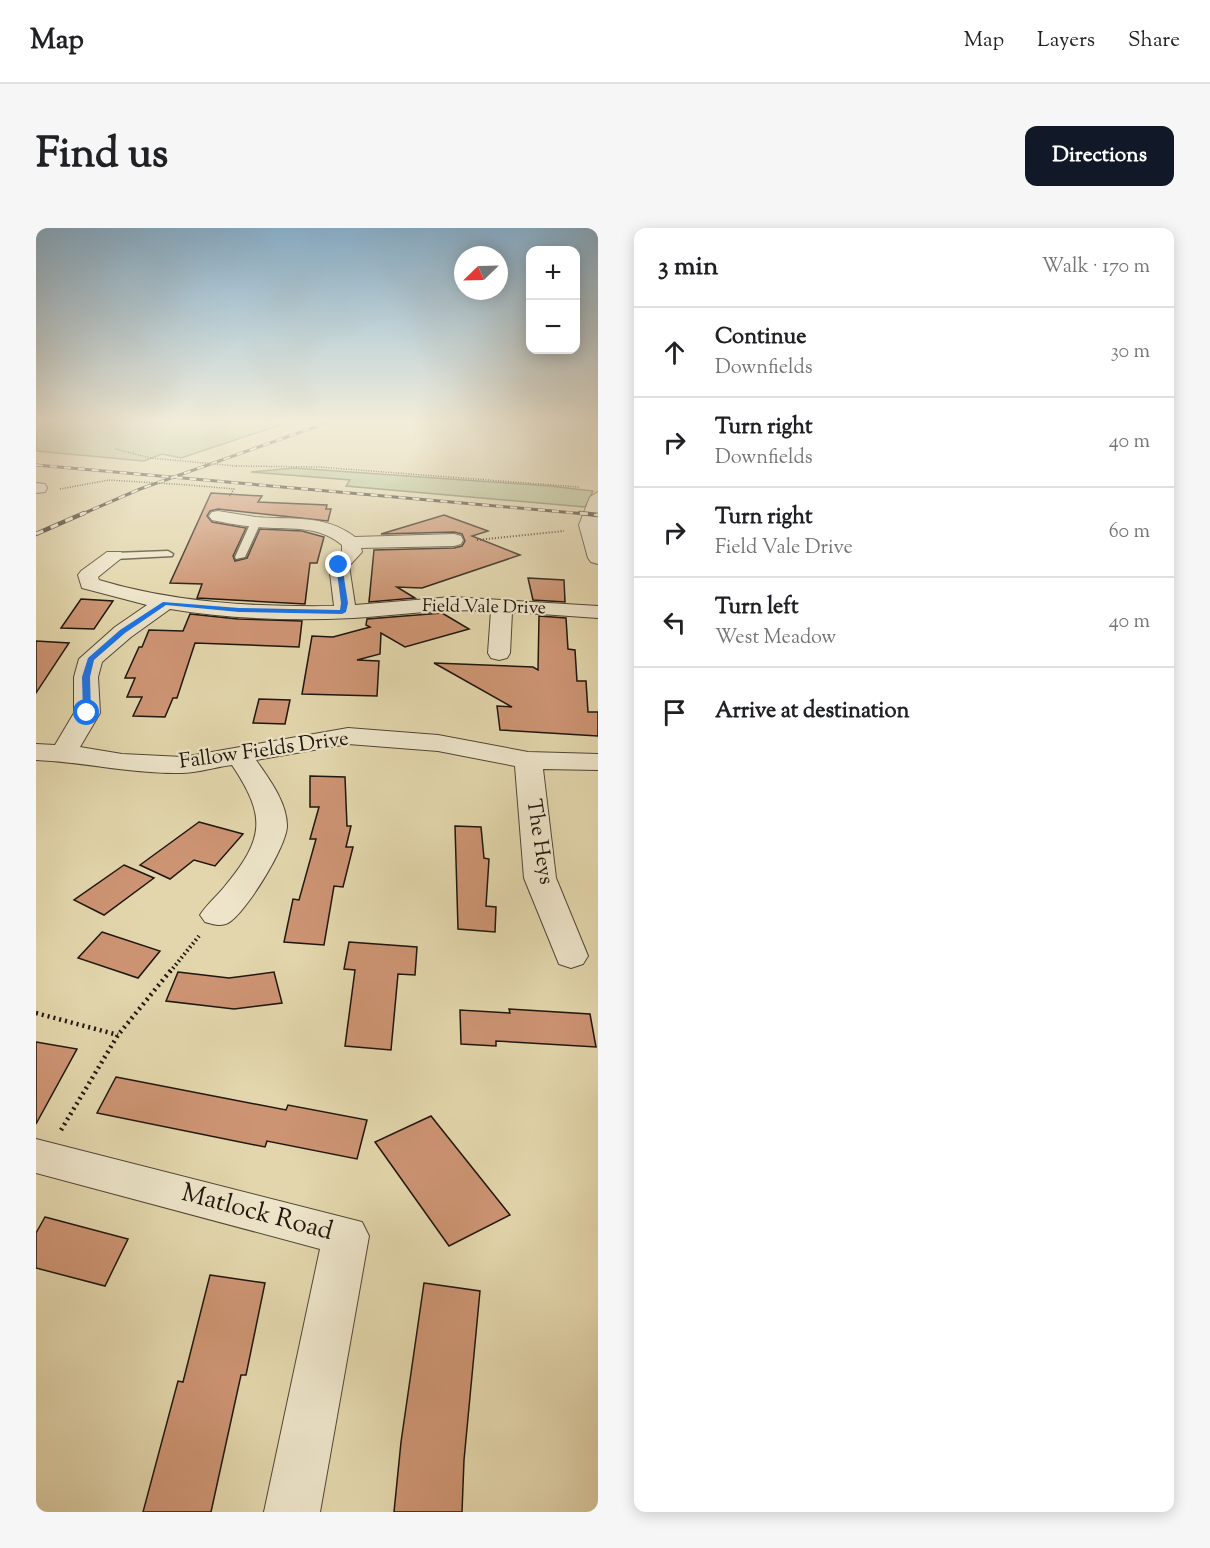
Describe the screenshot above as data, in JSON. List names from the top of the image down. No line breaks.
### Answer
{"streets":{"street":["Field Vale Drive","Fallow Fields Drive","The Heys","Matlock Road"]},"crossings":[["Fallow Fields Drive","The Heys"]],"north":"bottom left","page":{"header":"Map","nav":["Map","Layers","Share"],"title":"Find us","buttons":"Directions","heading":["3 min","Walk · 170 m"],"map_buttons":["+","−"],"list":[["Continue","Downfields","30 m"],["Turn right","Downfields","40 m"],["Turn right","Field Vale Drive","60 m"],["Turn left","West Meadow","40 m"],"Arrive at destination"]}}
